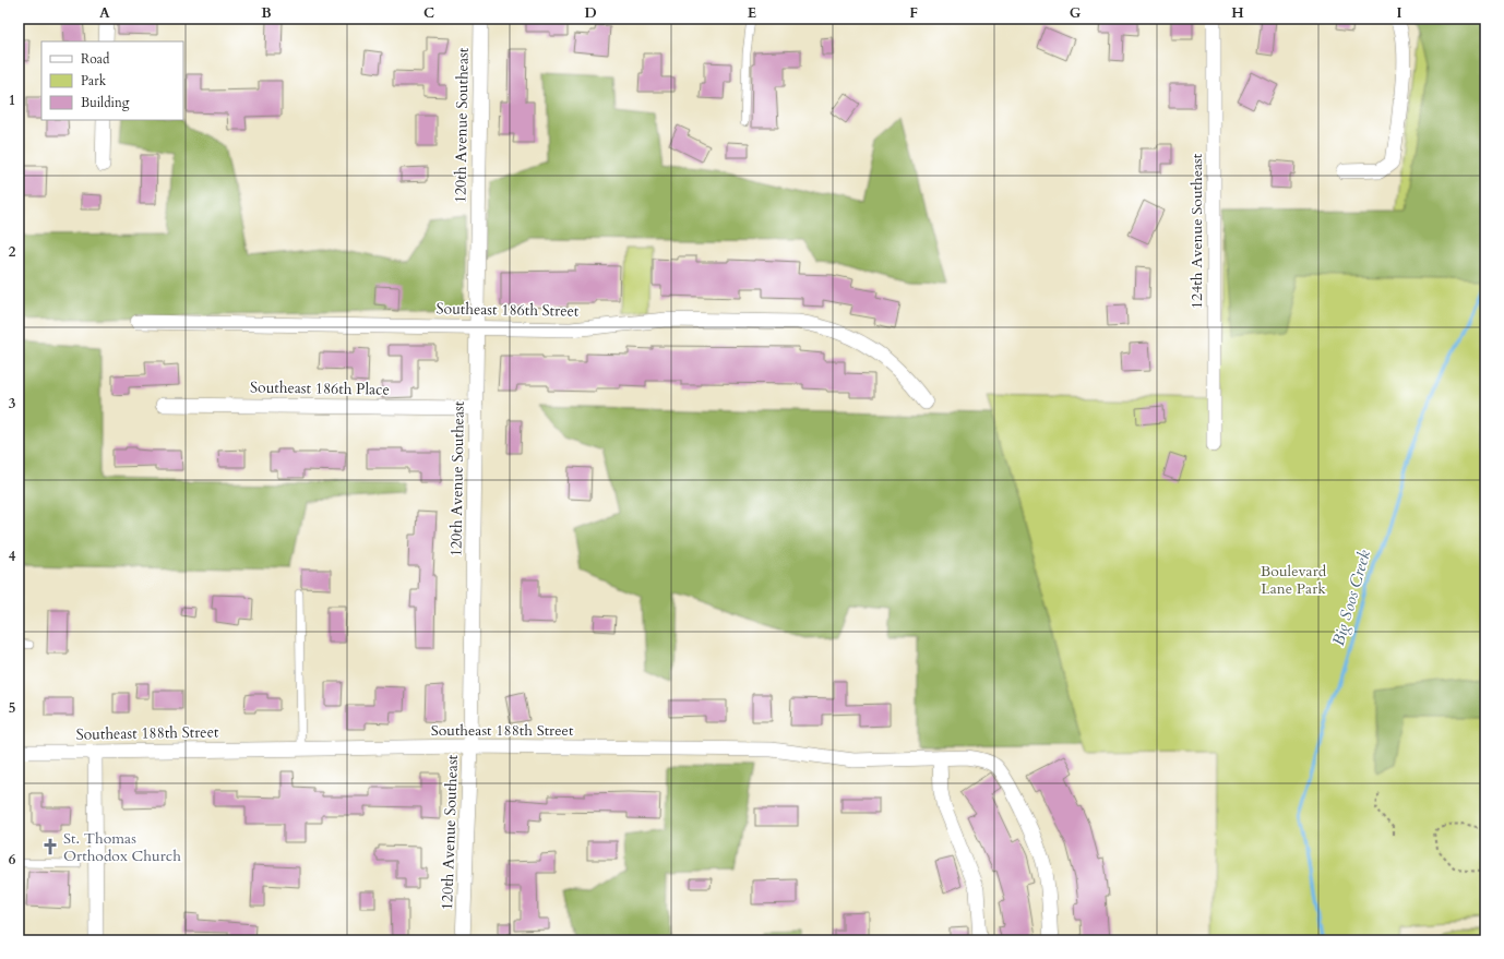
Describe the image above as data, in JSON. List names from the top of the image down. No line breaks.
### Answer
{"streets":{"street":["120th Avenue Southeast","124th Avenue Southeast","Southeast 186th Street","Southeast 186th Place","Southeast 188th Street"]},"crossings":[["120th Avenue Southeast","Southeast 186th Street"],["120th Avenue Southeast","Southeast 186th Place"],["120th Avenue Southeast","Southeast 188th Street"]],"water":["Big Soos Creek"],"parks":["Boulevard Lane Park"],"places":{"church":["St. Thomas Orthodox Church"]},"legend":["Road","Park","Building"],"grid":{"columns":["A","B","C","D","E","F","G","H","I"],"rows":["1","2","3","4","5","6"]}}
